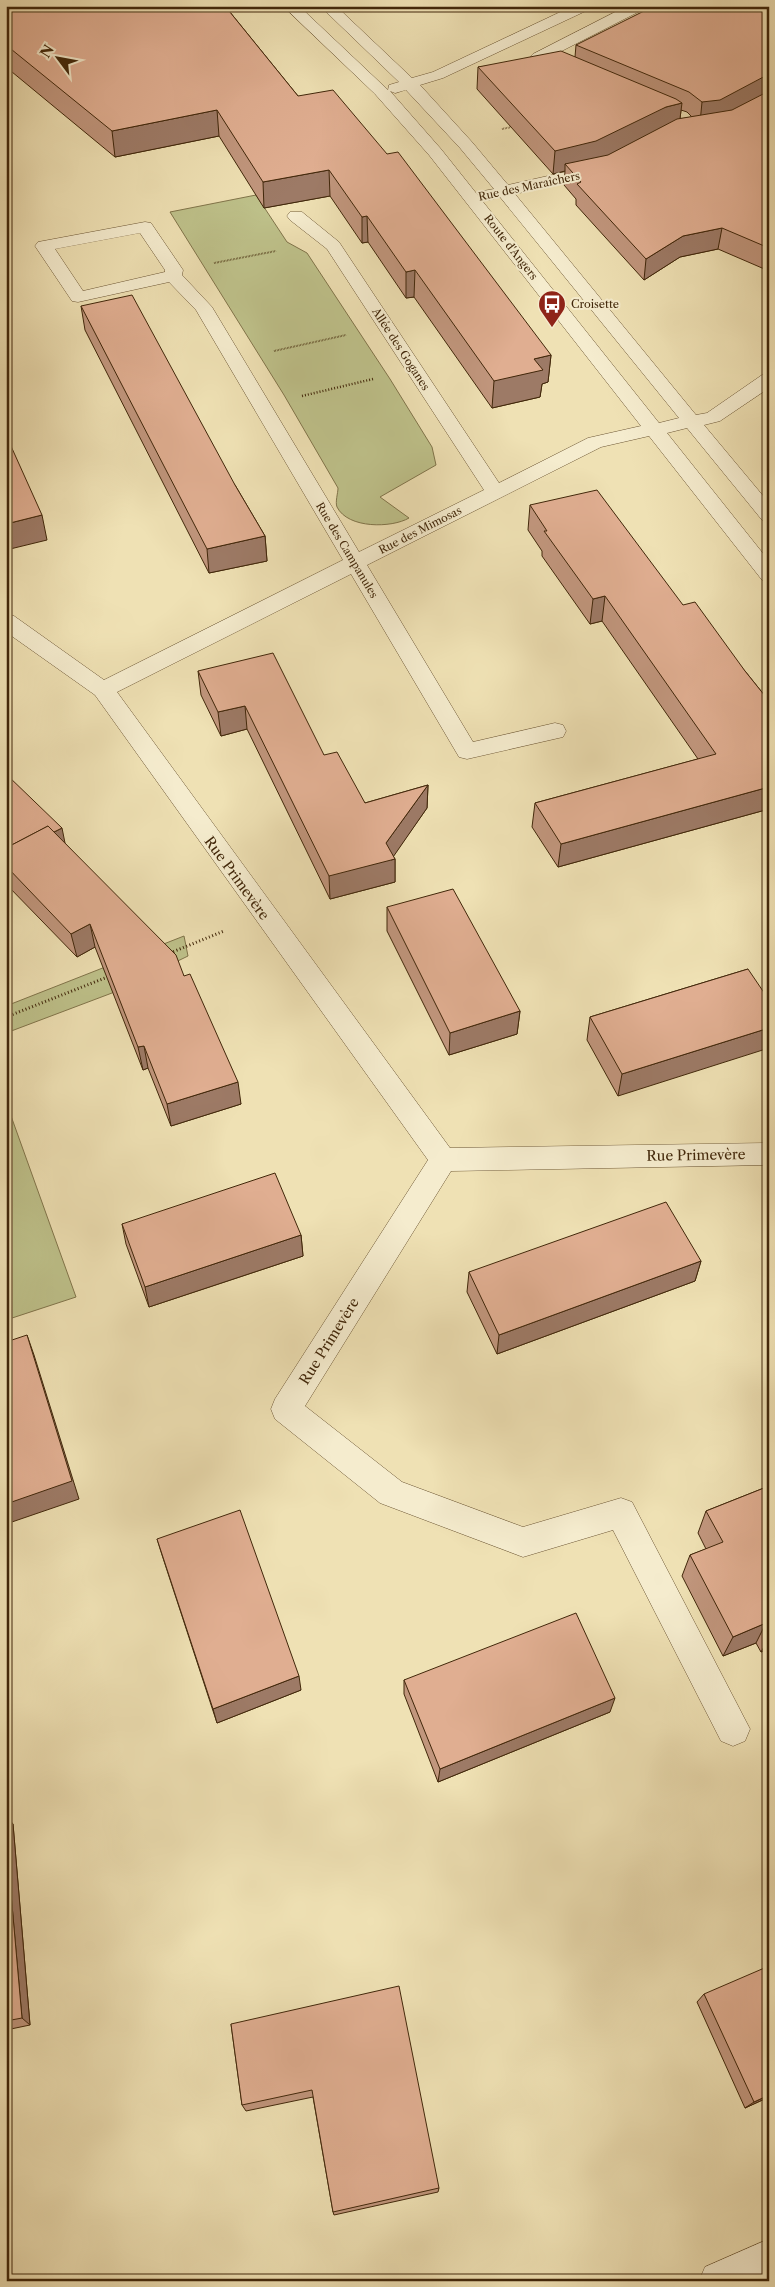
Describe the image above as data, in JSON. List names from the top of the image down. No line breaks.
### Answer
{"streets":{"street":["Rue des Maraîchers","Route d'Angers","Allée des Goganes","Rue des Mimosas","Rue des Campanules","Rue Primevère"]},"crossings":[["Rue des Maraîchers","Route d'Angers"],["Route d'Angers","Rue des Mimosas"],["Allée des Goganes","Rue des Mimosas"],["Rue des Mimosas","Rue des Campanules"],["Rue des Mimosas","Rue Primevère"]],"places":{"bus stop":["Croisette"]},"north":"top left"}
